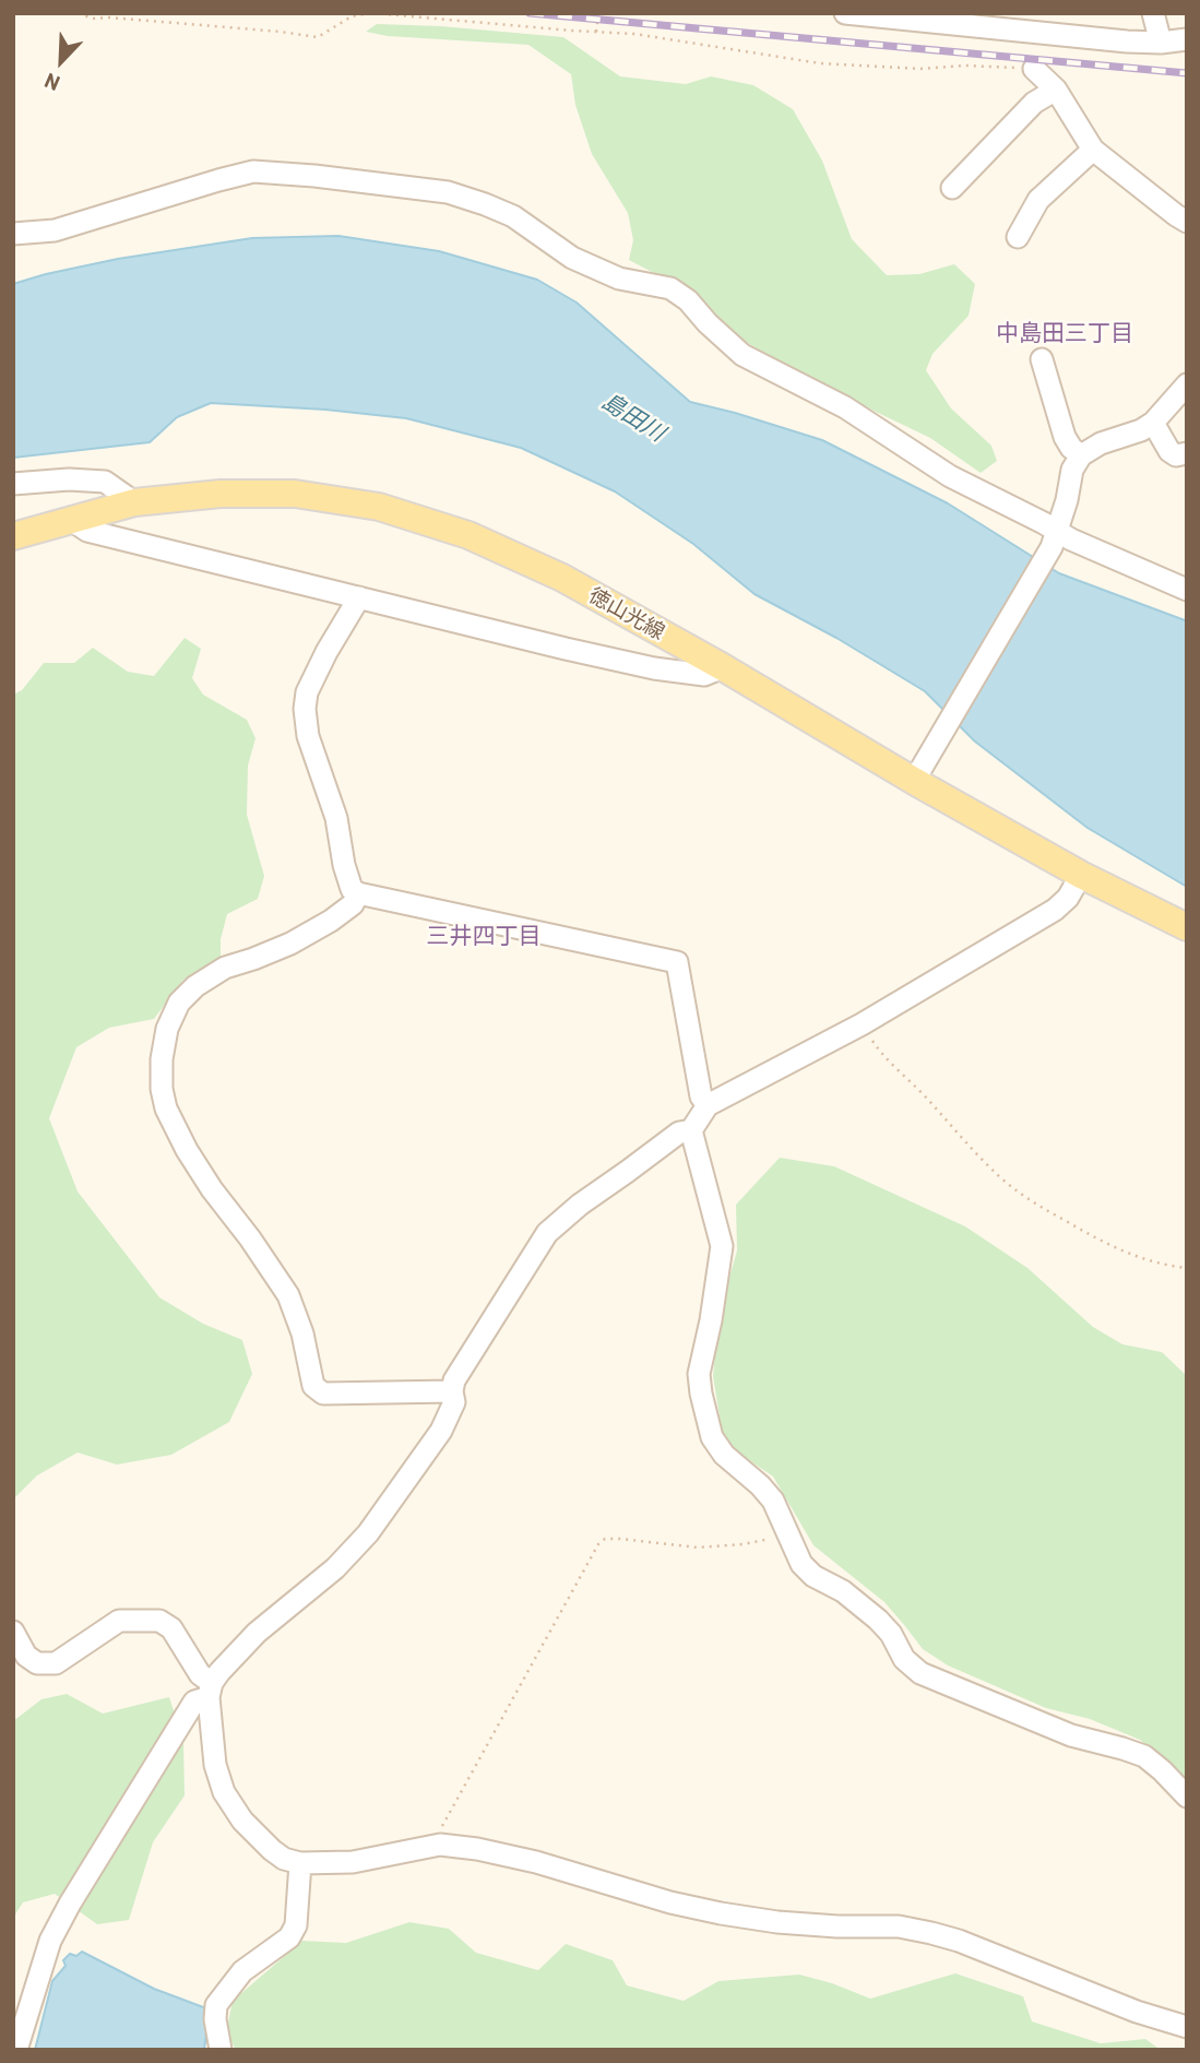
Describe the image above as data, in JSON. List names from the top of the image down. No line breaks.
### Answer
{"streets":{"main road":["徳山光線"]},"districts":["中島田三丁目","三井四丁目"],"water":["島田川"],"north":"bottom left"}
